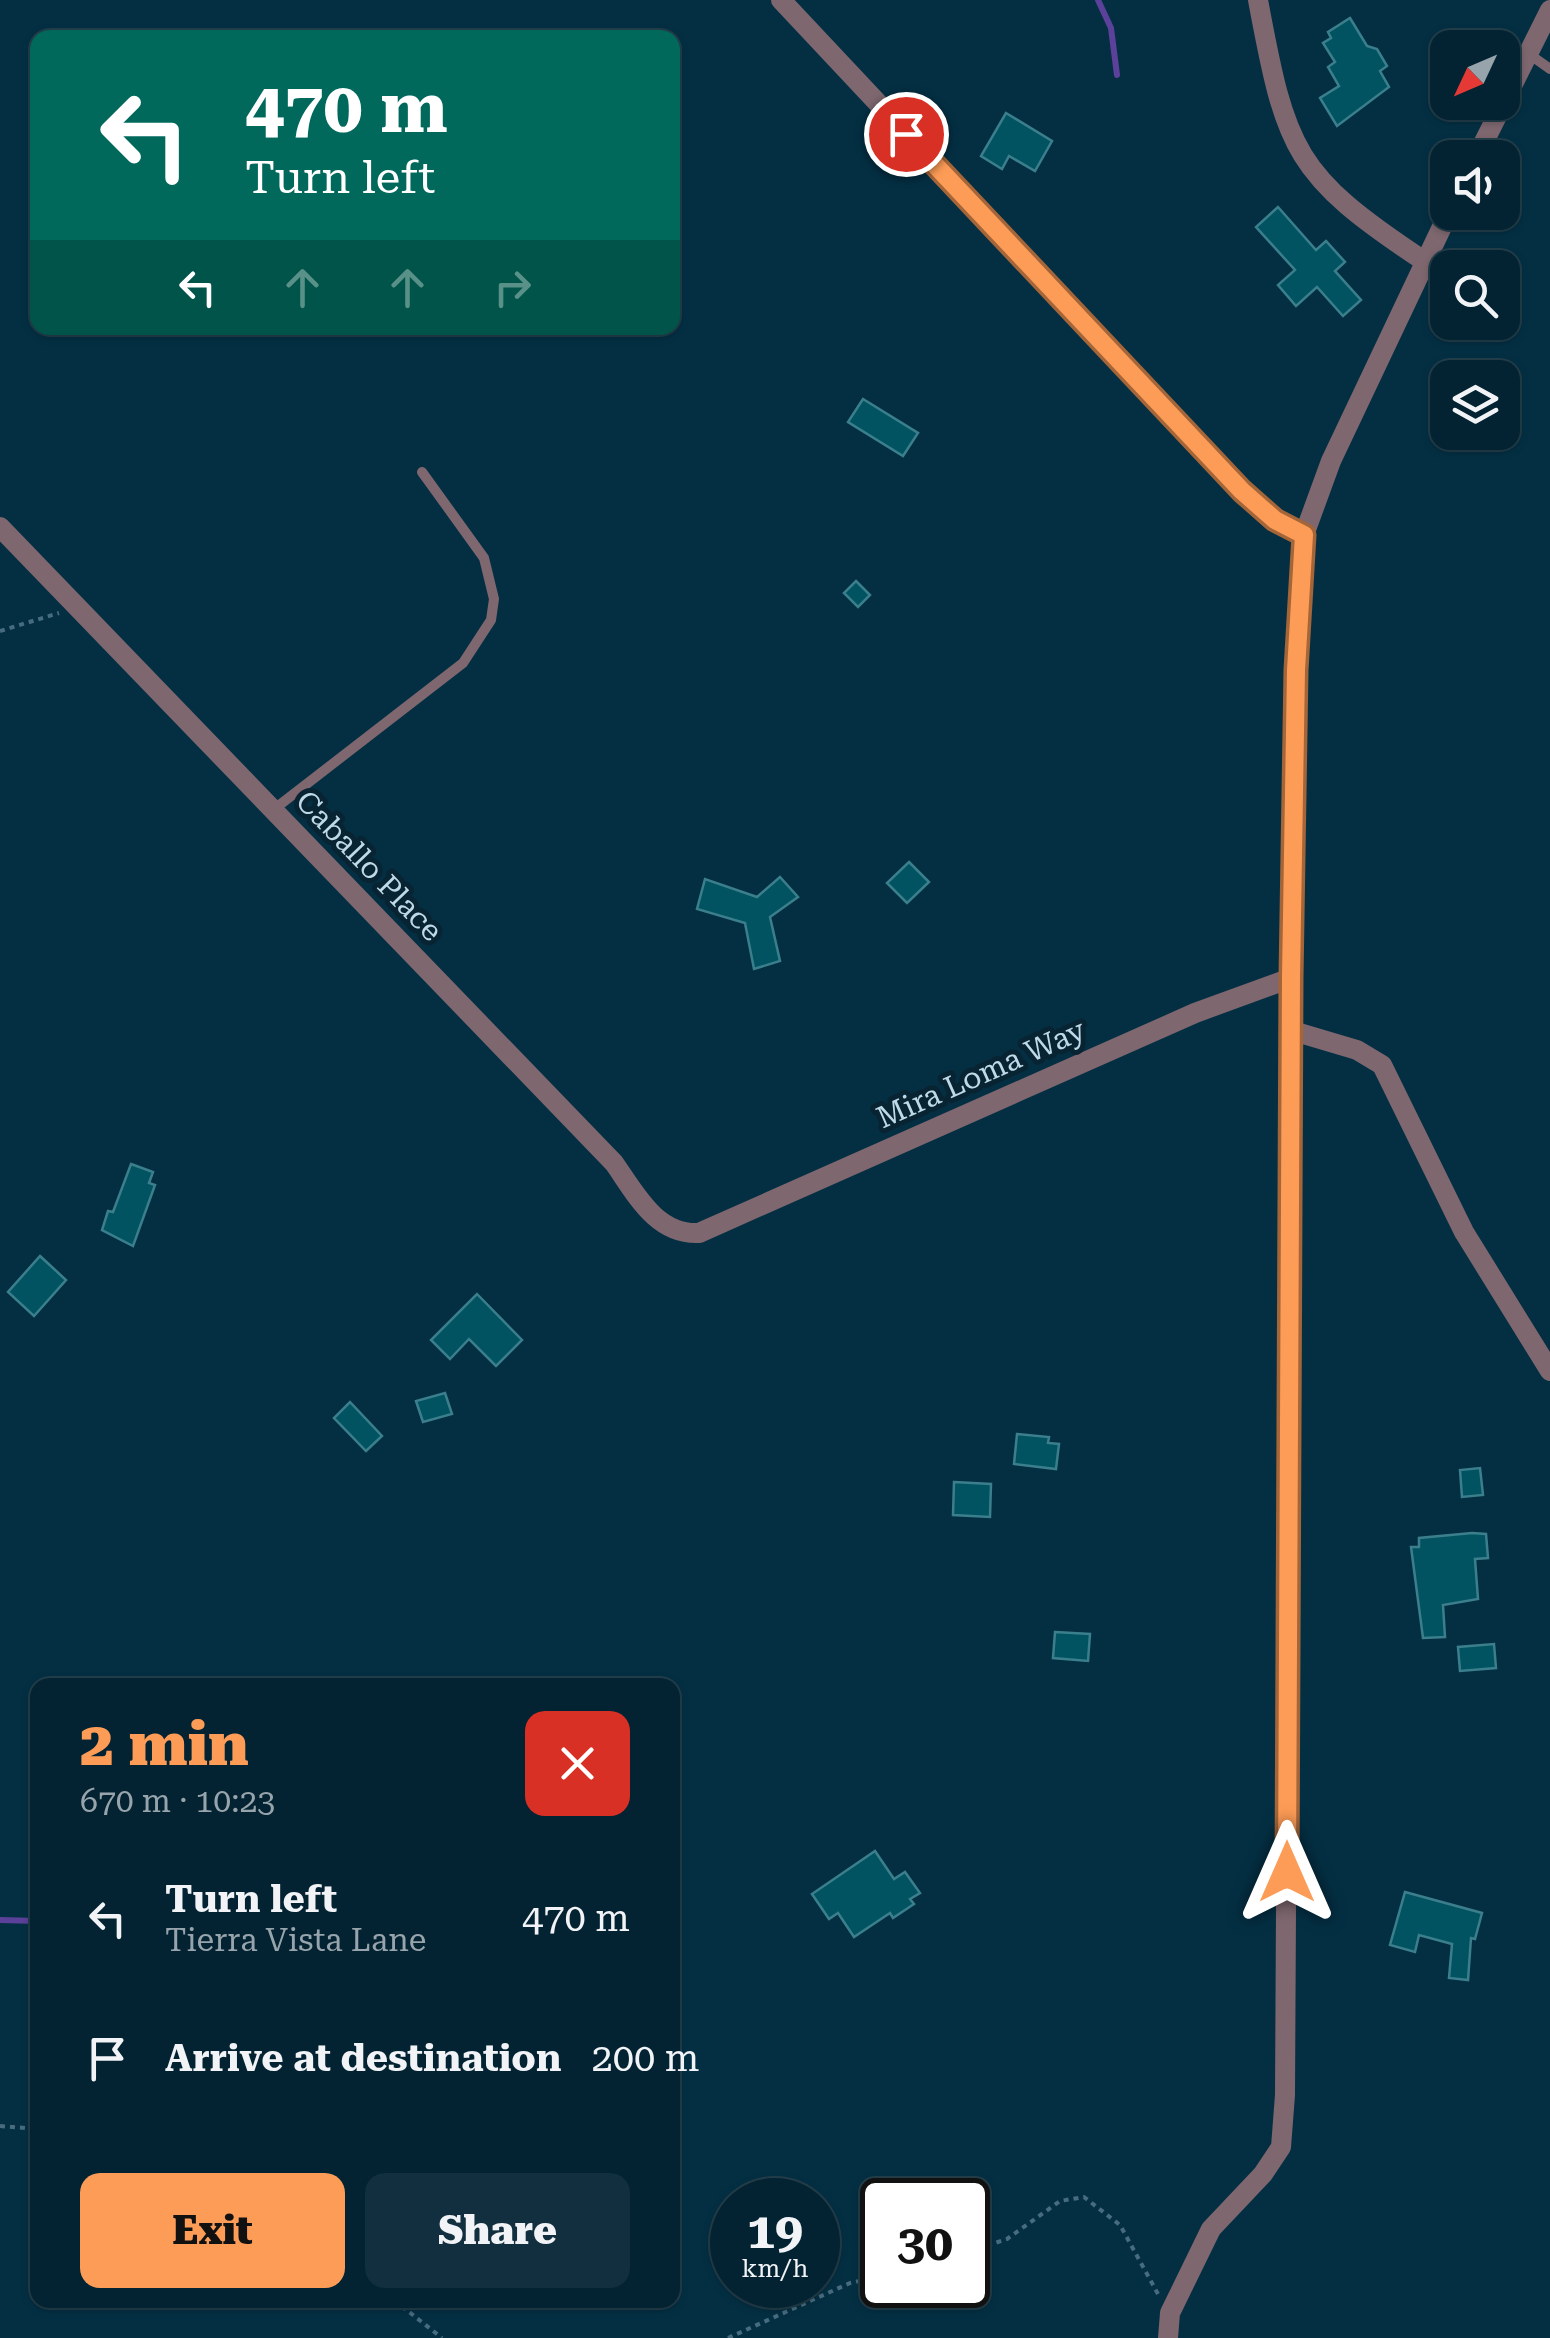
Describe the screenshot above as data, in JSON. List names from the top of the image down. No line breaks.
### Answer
{"streets":{"street":["Caballo Place","Mira Loma Way"]},"crossings":[["Caballo Place","Mira Loma Way"]],"north":"bottom left","page":{"turn":["470 m","Turn left"],"heading":["2 min","670 m · 10:23"],"list":[{"name":"Turn left","note":"Tierra Vista Lane","value":"470 m"},{"name":"Arrive at destination","value":"200 m"}],"buttons":["Exit","Share"],"speed":"19 km/h","limit":"30"}}
